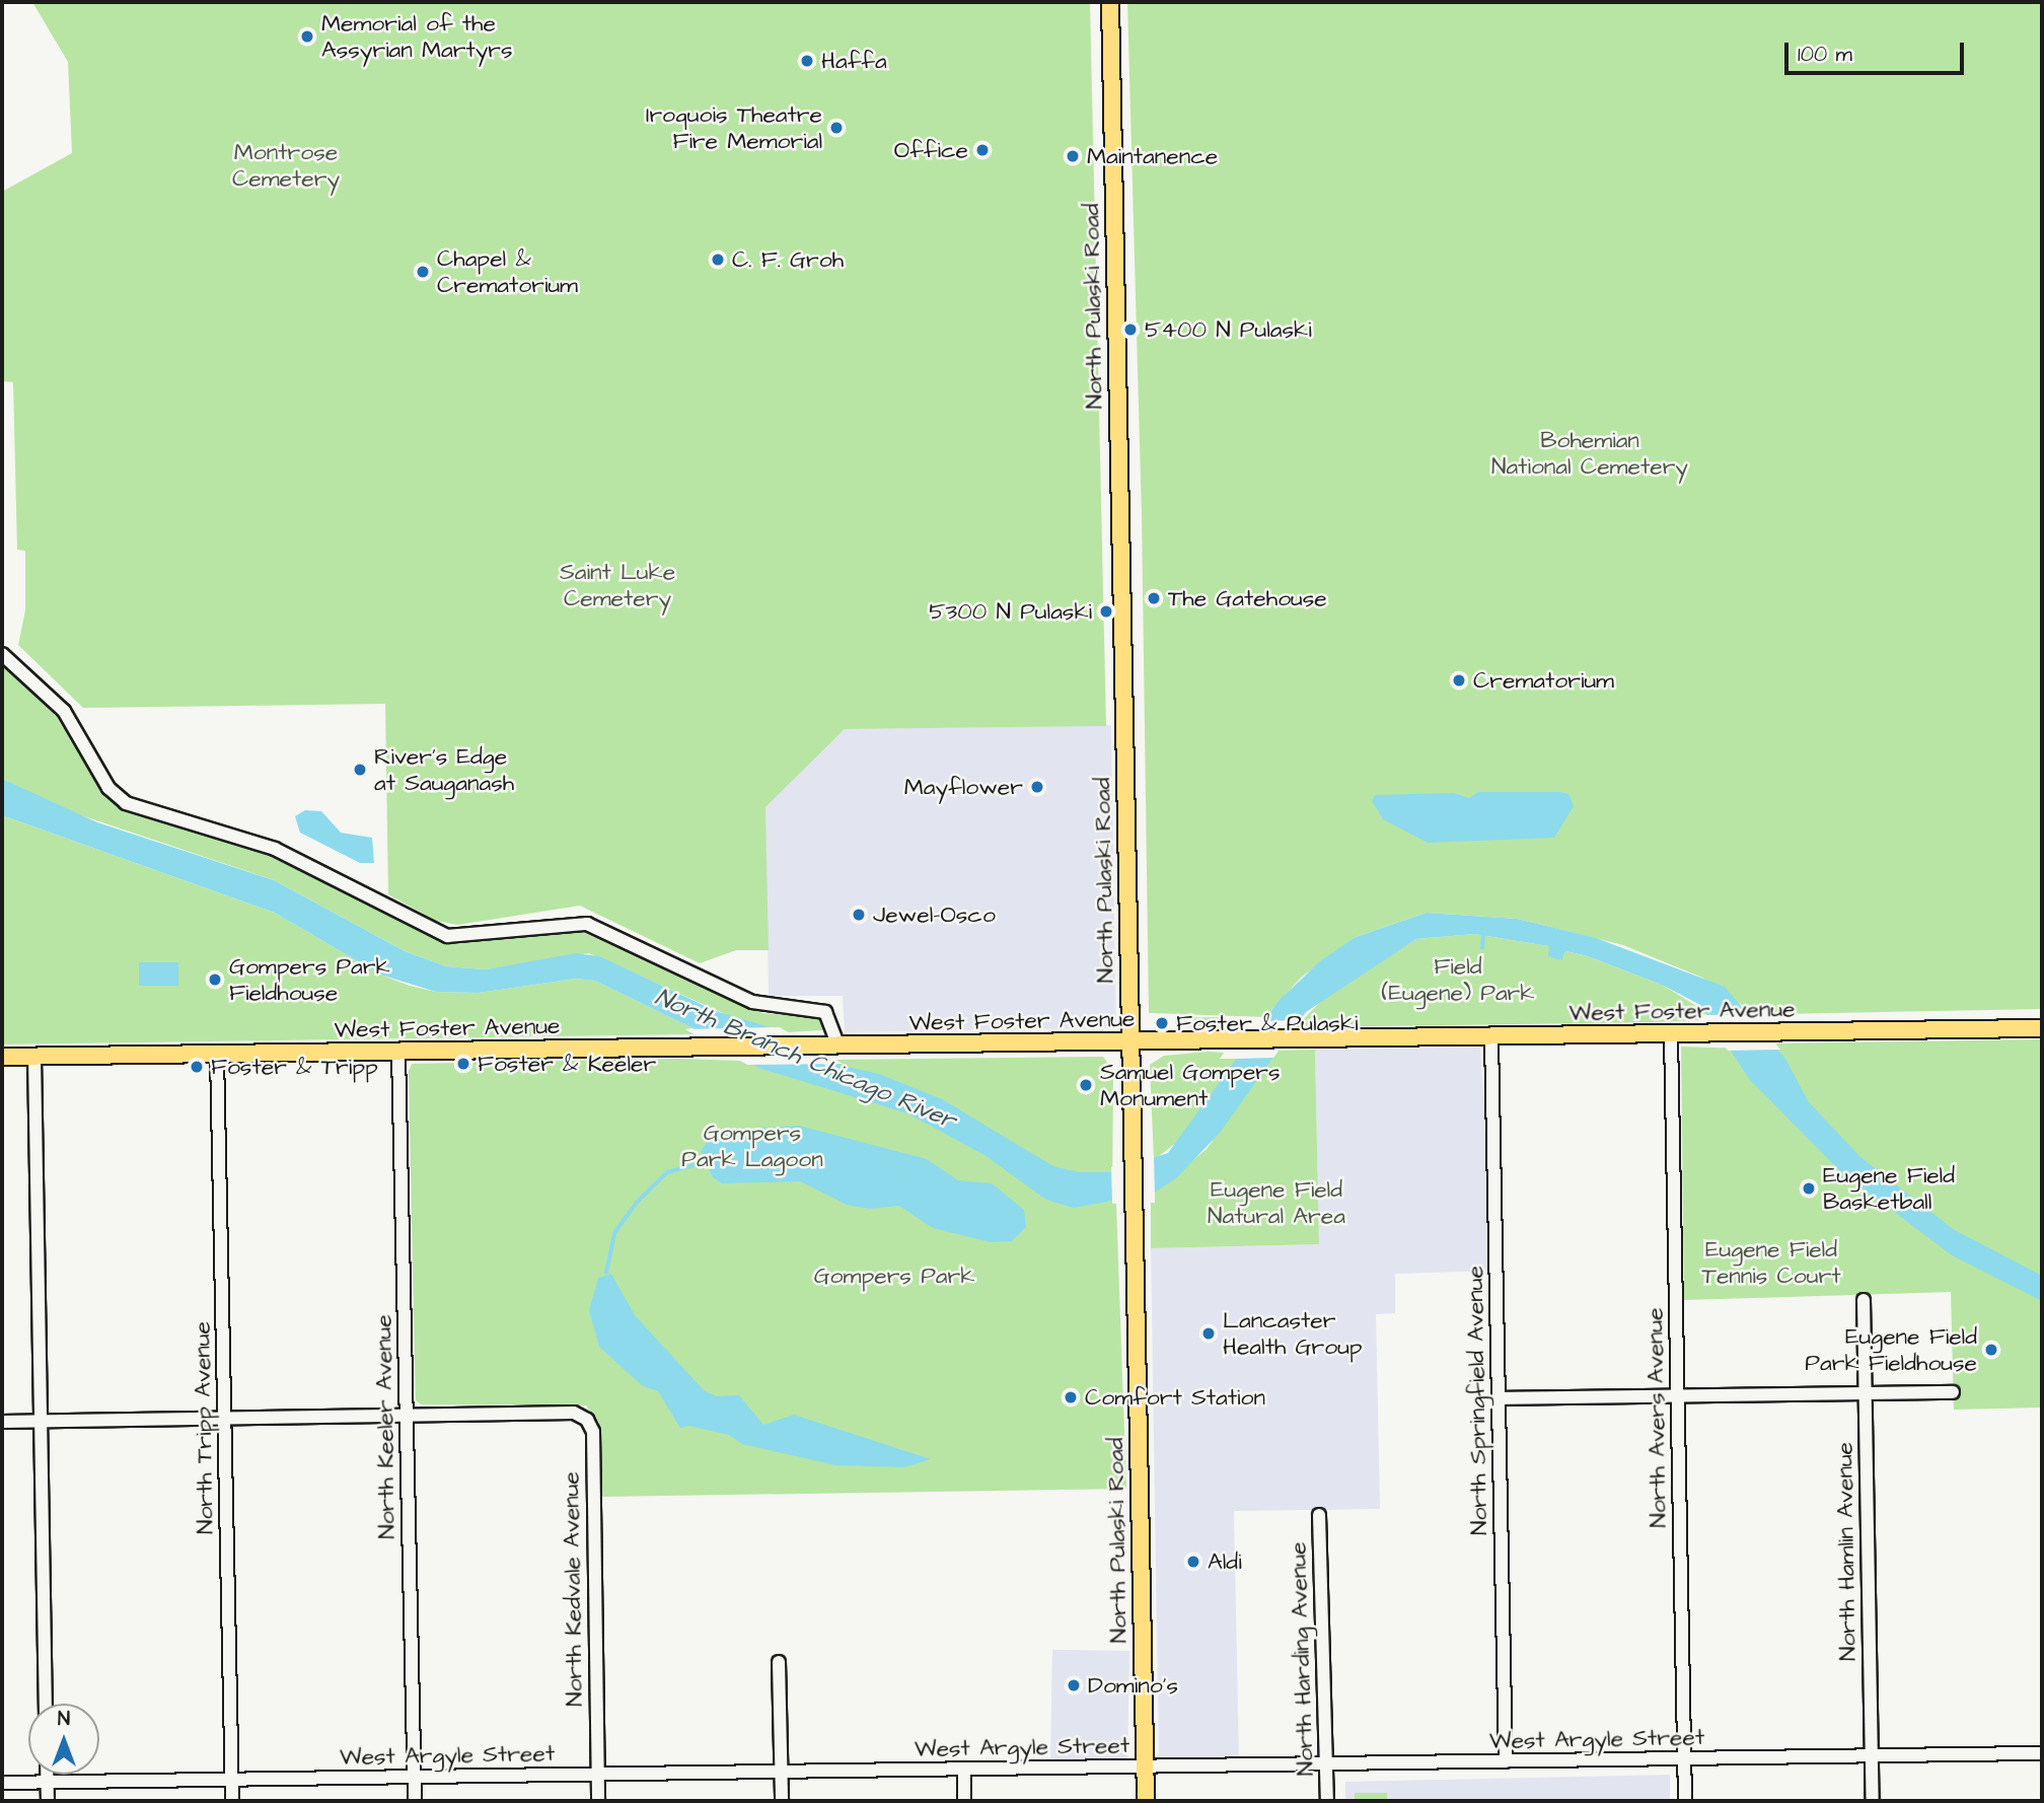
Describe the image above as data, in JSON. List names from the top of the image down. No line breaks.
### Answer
{"streets":{"main road":["North Pulaski Road","West Foster Avenue"],"street":["North Springfield Avenue","North Avers Avenue","North Keeler Avenue","North Tripp Avenue","North Hamlin Avenue","North Kedvale Avenue","North Harding Avenue","West Argyle Street"]},"crossings":[["North Pulaski Road","West Foster Avenue"],["North Pulaski Road","West Argyle Street"],["West Foster Avenue","North Springfield Avenue"],["West Foster Avenue","North Avers Avenue"],["West Foster Avenue","North Keeler Avenue"],["West Foster Avenue","North Tripp Avenue"],["North Springfield Avenue","West Argyle Street"],["North Avers Avenue","West Argyle Street"],["North Keeler Avenue","North Kedvale Avenue"],["North Keeler Avenue","West Argyle Street"],["North Tripp Avenue","West Argyle Street"],["North Hamlin Avenue","West Argyle Street"],["North Kedvale Avenue","West Argyle Street"],["North Harding Avenue","West Argyle Street"]],"water":["North Branch Chicago River"],"parks":["Montrose Cemetery","Bohemian National Cemetery","Saint Luke Cemetery","Field (Eugene) Park","Gompers Park Lagoon","Eugene Field Natural Area","Eugene Field Tennis Court","Gompers Park"],"places":["Memorial of the Assyrian Martyrs","Haffa","Iroquois Theatre Fire Memorial","Office","Maintanence","C. F. Groh","Chapel & Crematorium","5400 N Pulaski","The Gatehouse","5300 N Pulaski","Crematorium","River's Edge at Sauganash","Mayflower","Jewel-Osco","Gompers Park Fieldhouse","Foster & Pulaski","Foster & Keeler","Foster & Tripp","Samuel Gompers Monument","Eugene Field Basketball","Lancaster Health Group","Eugene Field Park Fieldhouse","Comfort Station","Aldi","Domino's"],"scale_bar":"100 m","north":"top"}
